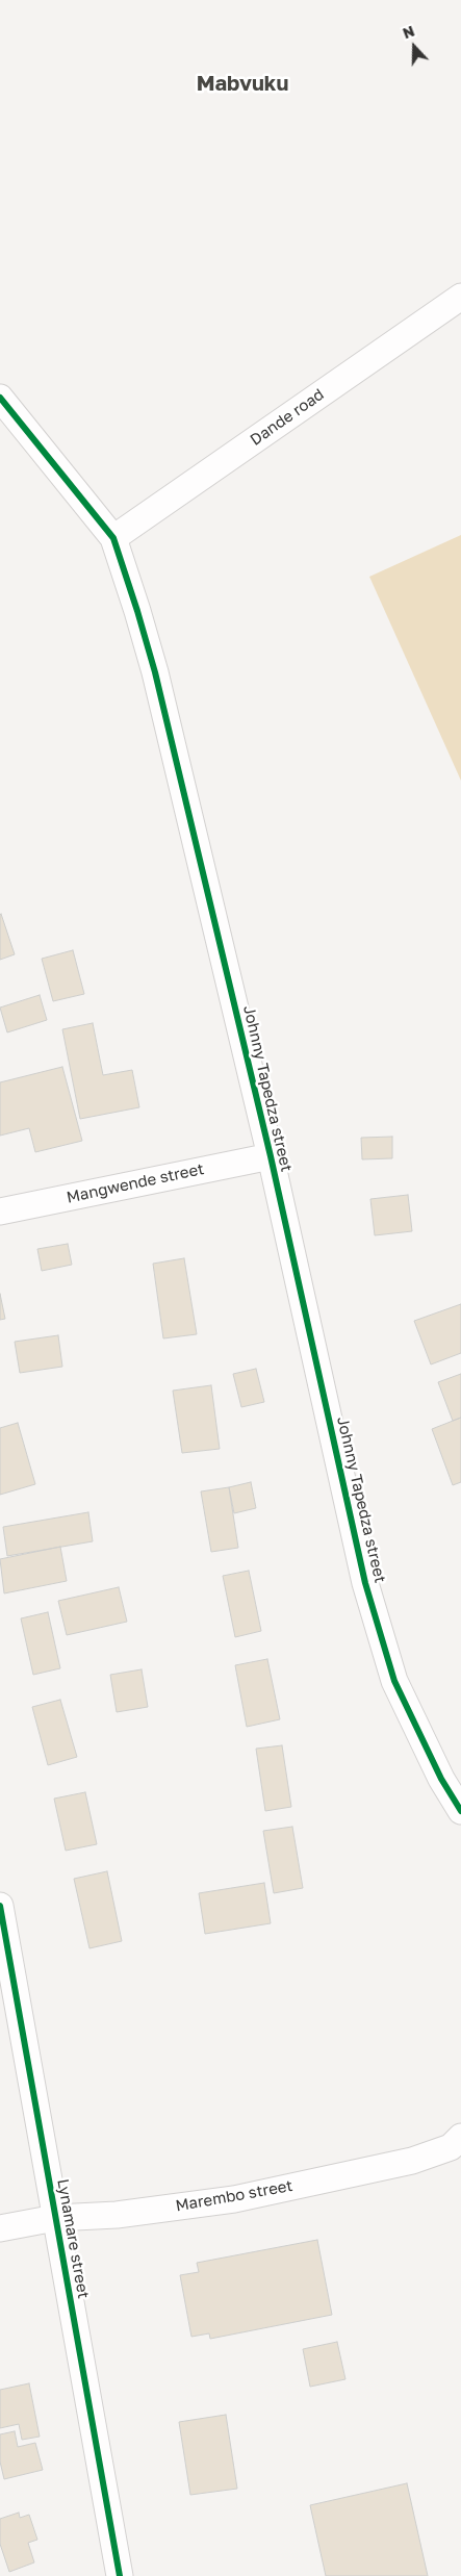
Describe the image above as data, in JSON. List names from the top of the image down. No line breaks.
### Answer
{"streets":{"street":["Dande road","Johnny Tapedza street","Mangwende street","Marembo street","Lynamare street"]},"crossings":[["Dande road","Johnny Tapedza street"],["Johnny Tapedza street","Mangwende street"],["Marembo street","Lynamare street"]],"districts":["Mabvuku"],"north":"top"}
